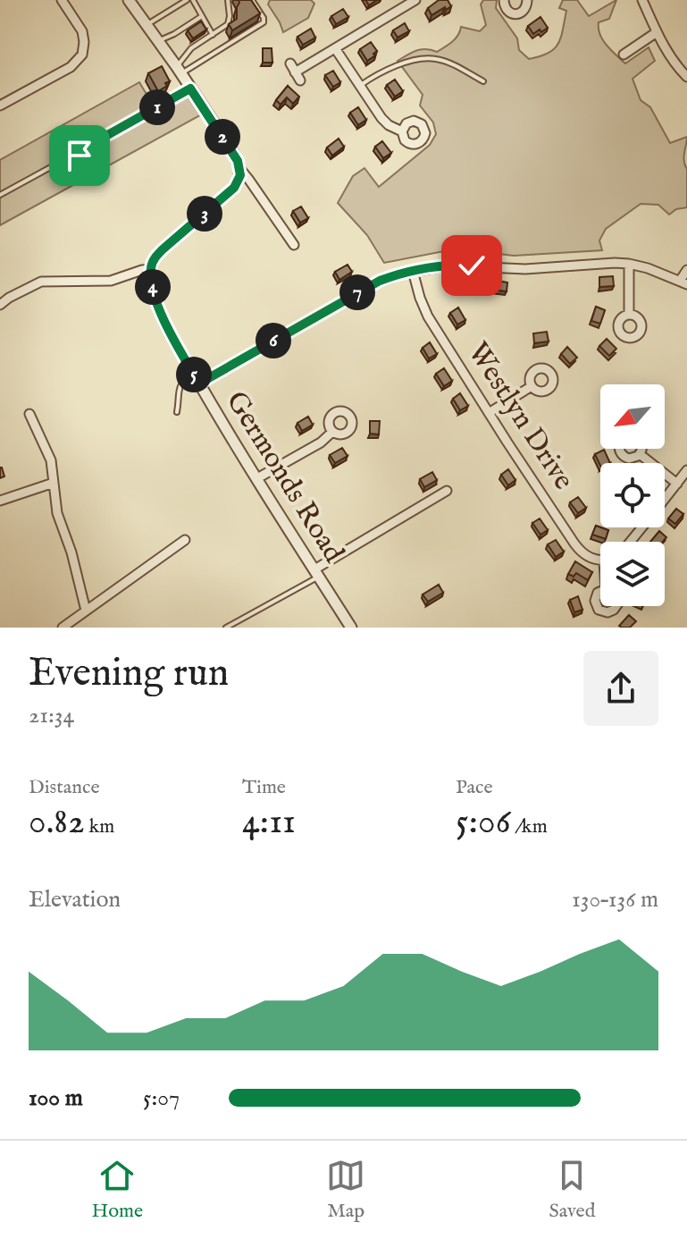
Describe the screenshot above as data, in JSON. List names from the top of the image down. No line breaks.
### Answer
{"streets":{"street":["Westlyn Drive","Germonds Road"]},"north":"bottom left","page":{"pins":["1","2","3","4","7","6","5"],"heading":["Evening run","21:34"],"stats":[["Distance","0.82 km"],["Time","4:11"],["Pace","5:06 /km"]],"chart":["Elevation","130–136 m"],"list":[{"name":"100 m","note":"5:07"}],"tabs":["Home","Map","Saved"]}}
